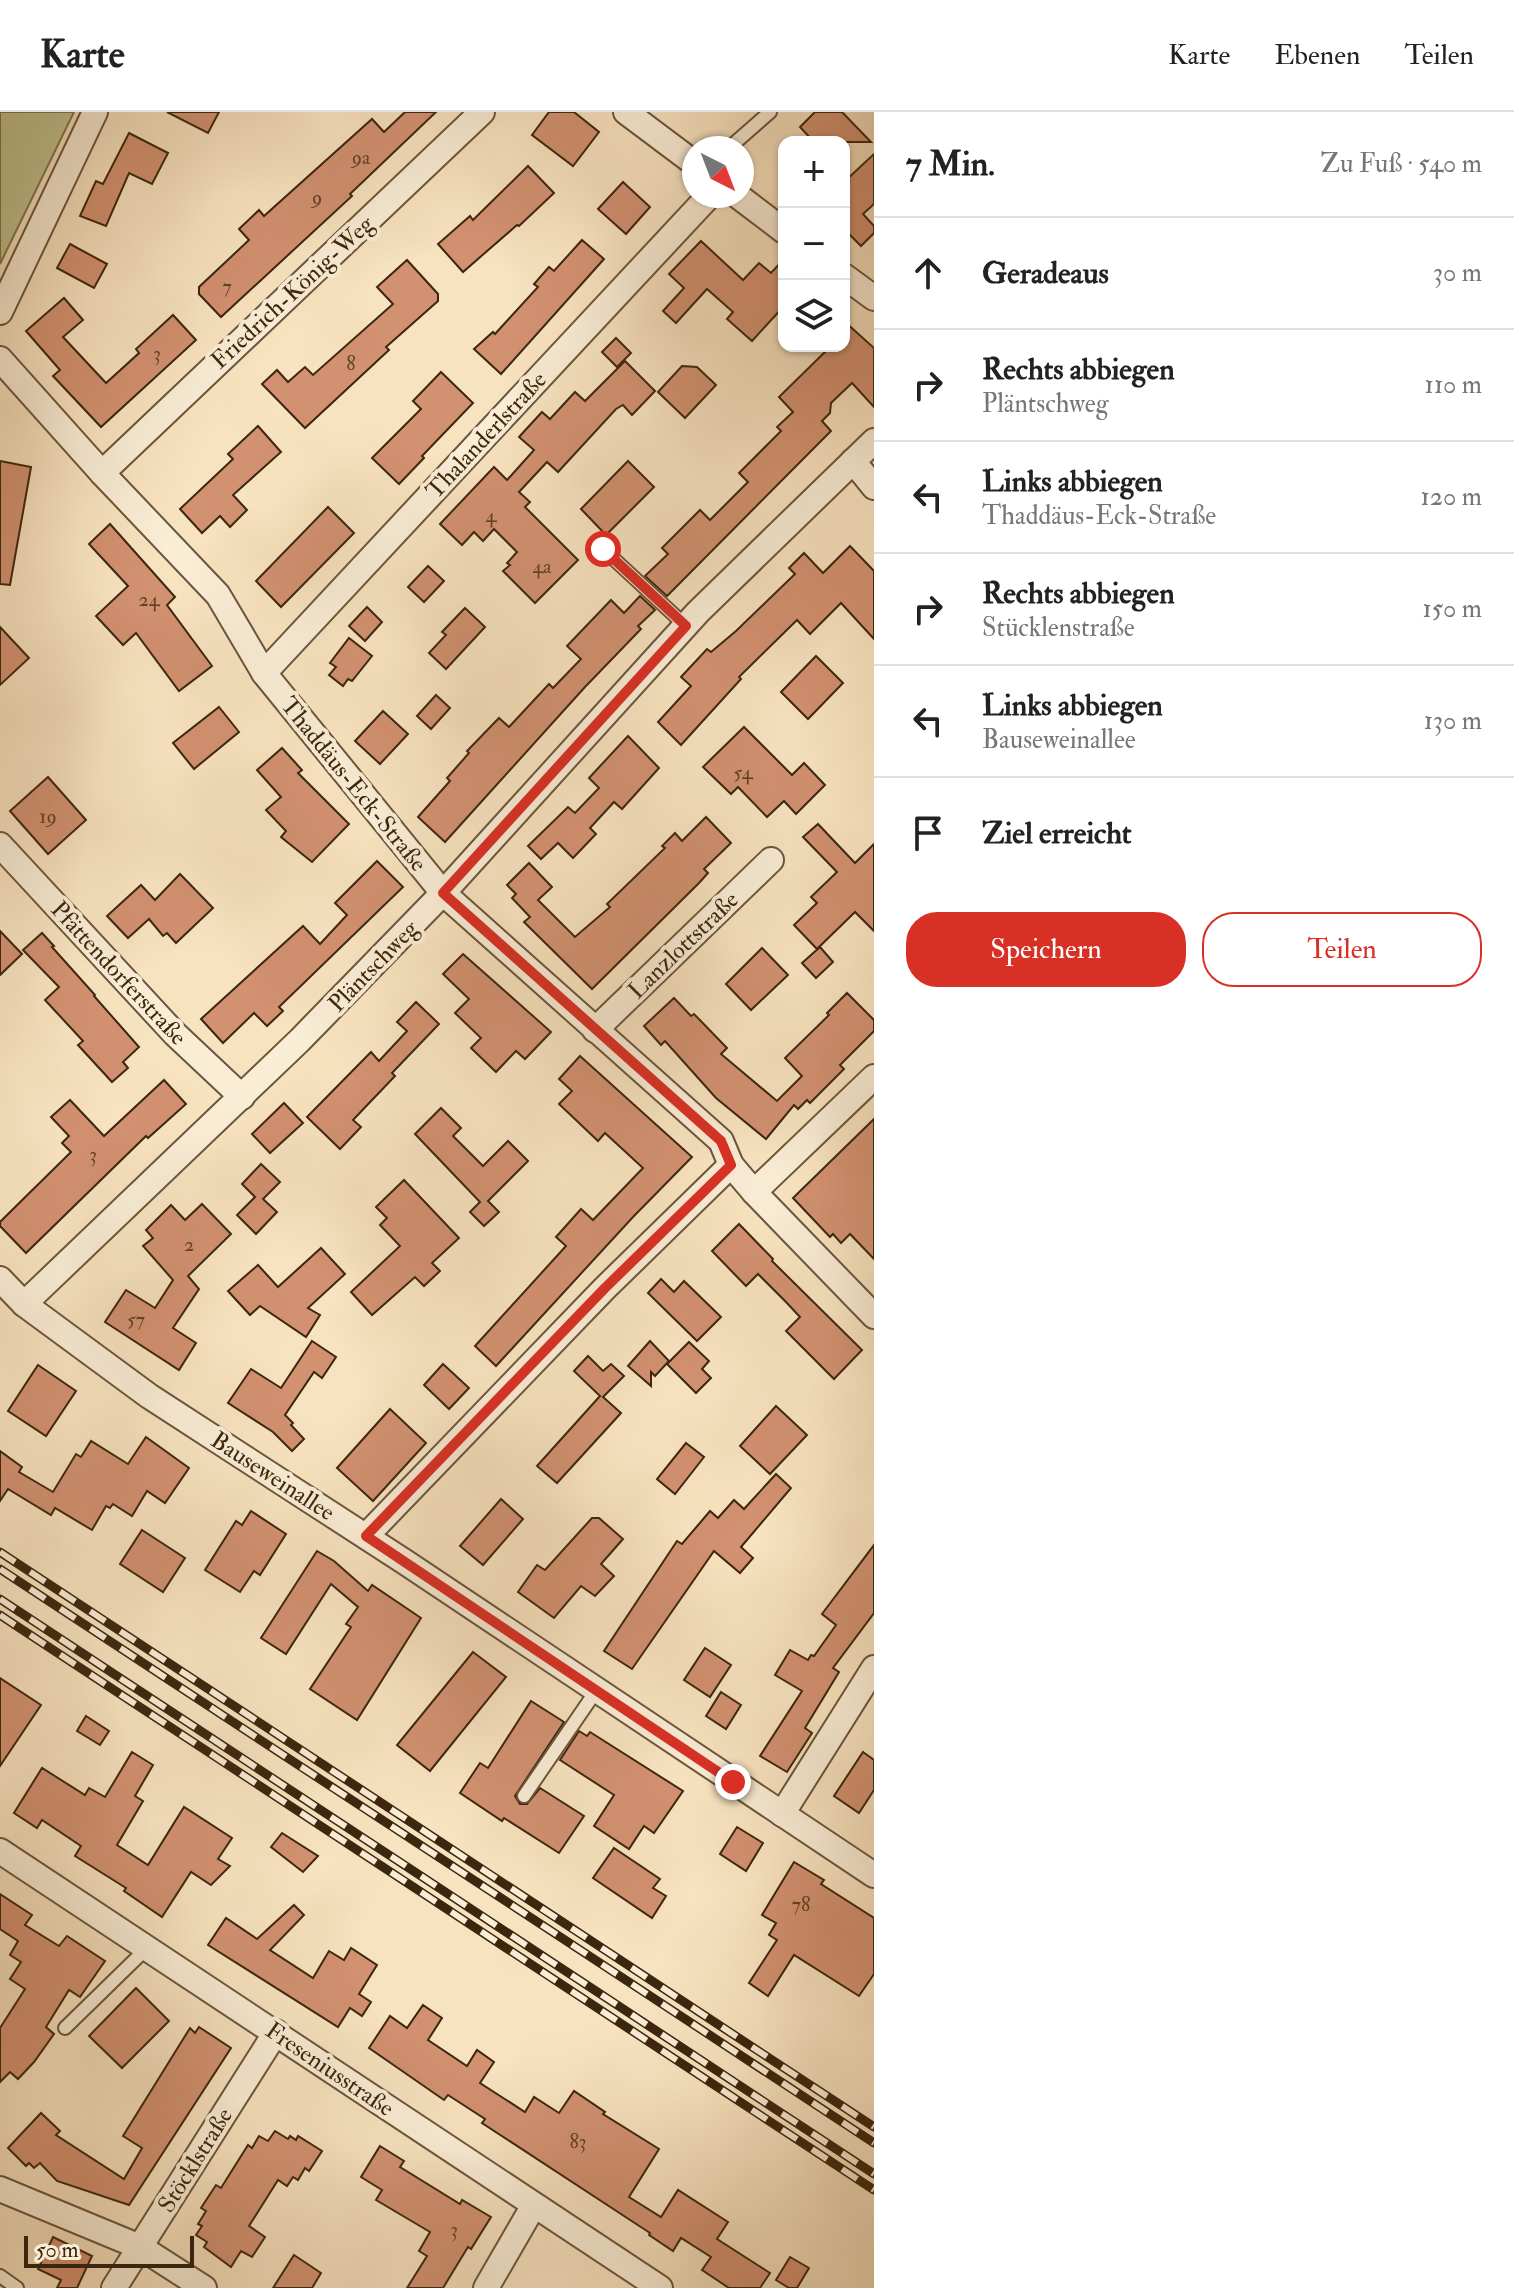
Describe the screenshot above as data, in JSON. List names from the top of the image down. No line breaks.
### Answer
{"streets":{"street":["Friedrich-König-Weg","Thalanderlstraße","Thaddäus-Eck-Straße","Lanzlottstraße","Pläntschweg","Pfättendorferstraße","Bauseweinallee","Freseniusstraße","Stöcklstraße"]},"crossings":[["Friedrich-König-Weg","Thaddäus-Eck-Straße"],["Thalanderlstraße","Thaddäus-Eck-Straße"],["Thaddäus-Eck-Straße","Lanzlottstraße"],["Thaddäus-Eck-Straße","Pläntschweg"],["Pläntschweg","Pfättendorferstraße"],["Pläntschweg","Bauseweinallee"],["Freseniusstraße","Stöcklstraße"]],"house_numbers":["9a","9","7","3","8","4","4a","24","54","19","3","2","57","78","83","3"],"scale_bar":"50 m","north":"bottom right","page":{"header":"Karte","nav":["Karte","Ebenen","Teilen"],"heading":["7 Min.","Zu Fuß · 540 m"],"map_buttons":["+","−"],"list":[["Geradeaus","30 m"],["Rechts abbiegen","Pläntschweg","110 m"],["Links abbiegen","Thaddäus-Eck-Straße","120 m"],["Rechts abbiegen","Stücklenstraße","150 m"],["Links abbiegen","Bauseweinallee","130 m"],"Ziel erreicht"],"buttons":["Speichern","Teilen"],"scale":"50 m"}}
